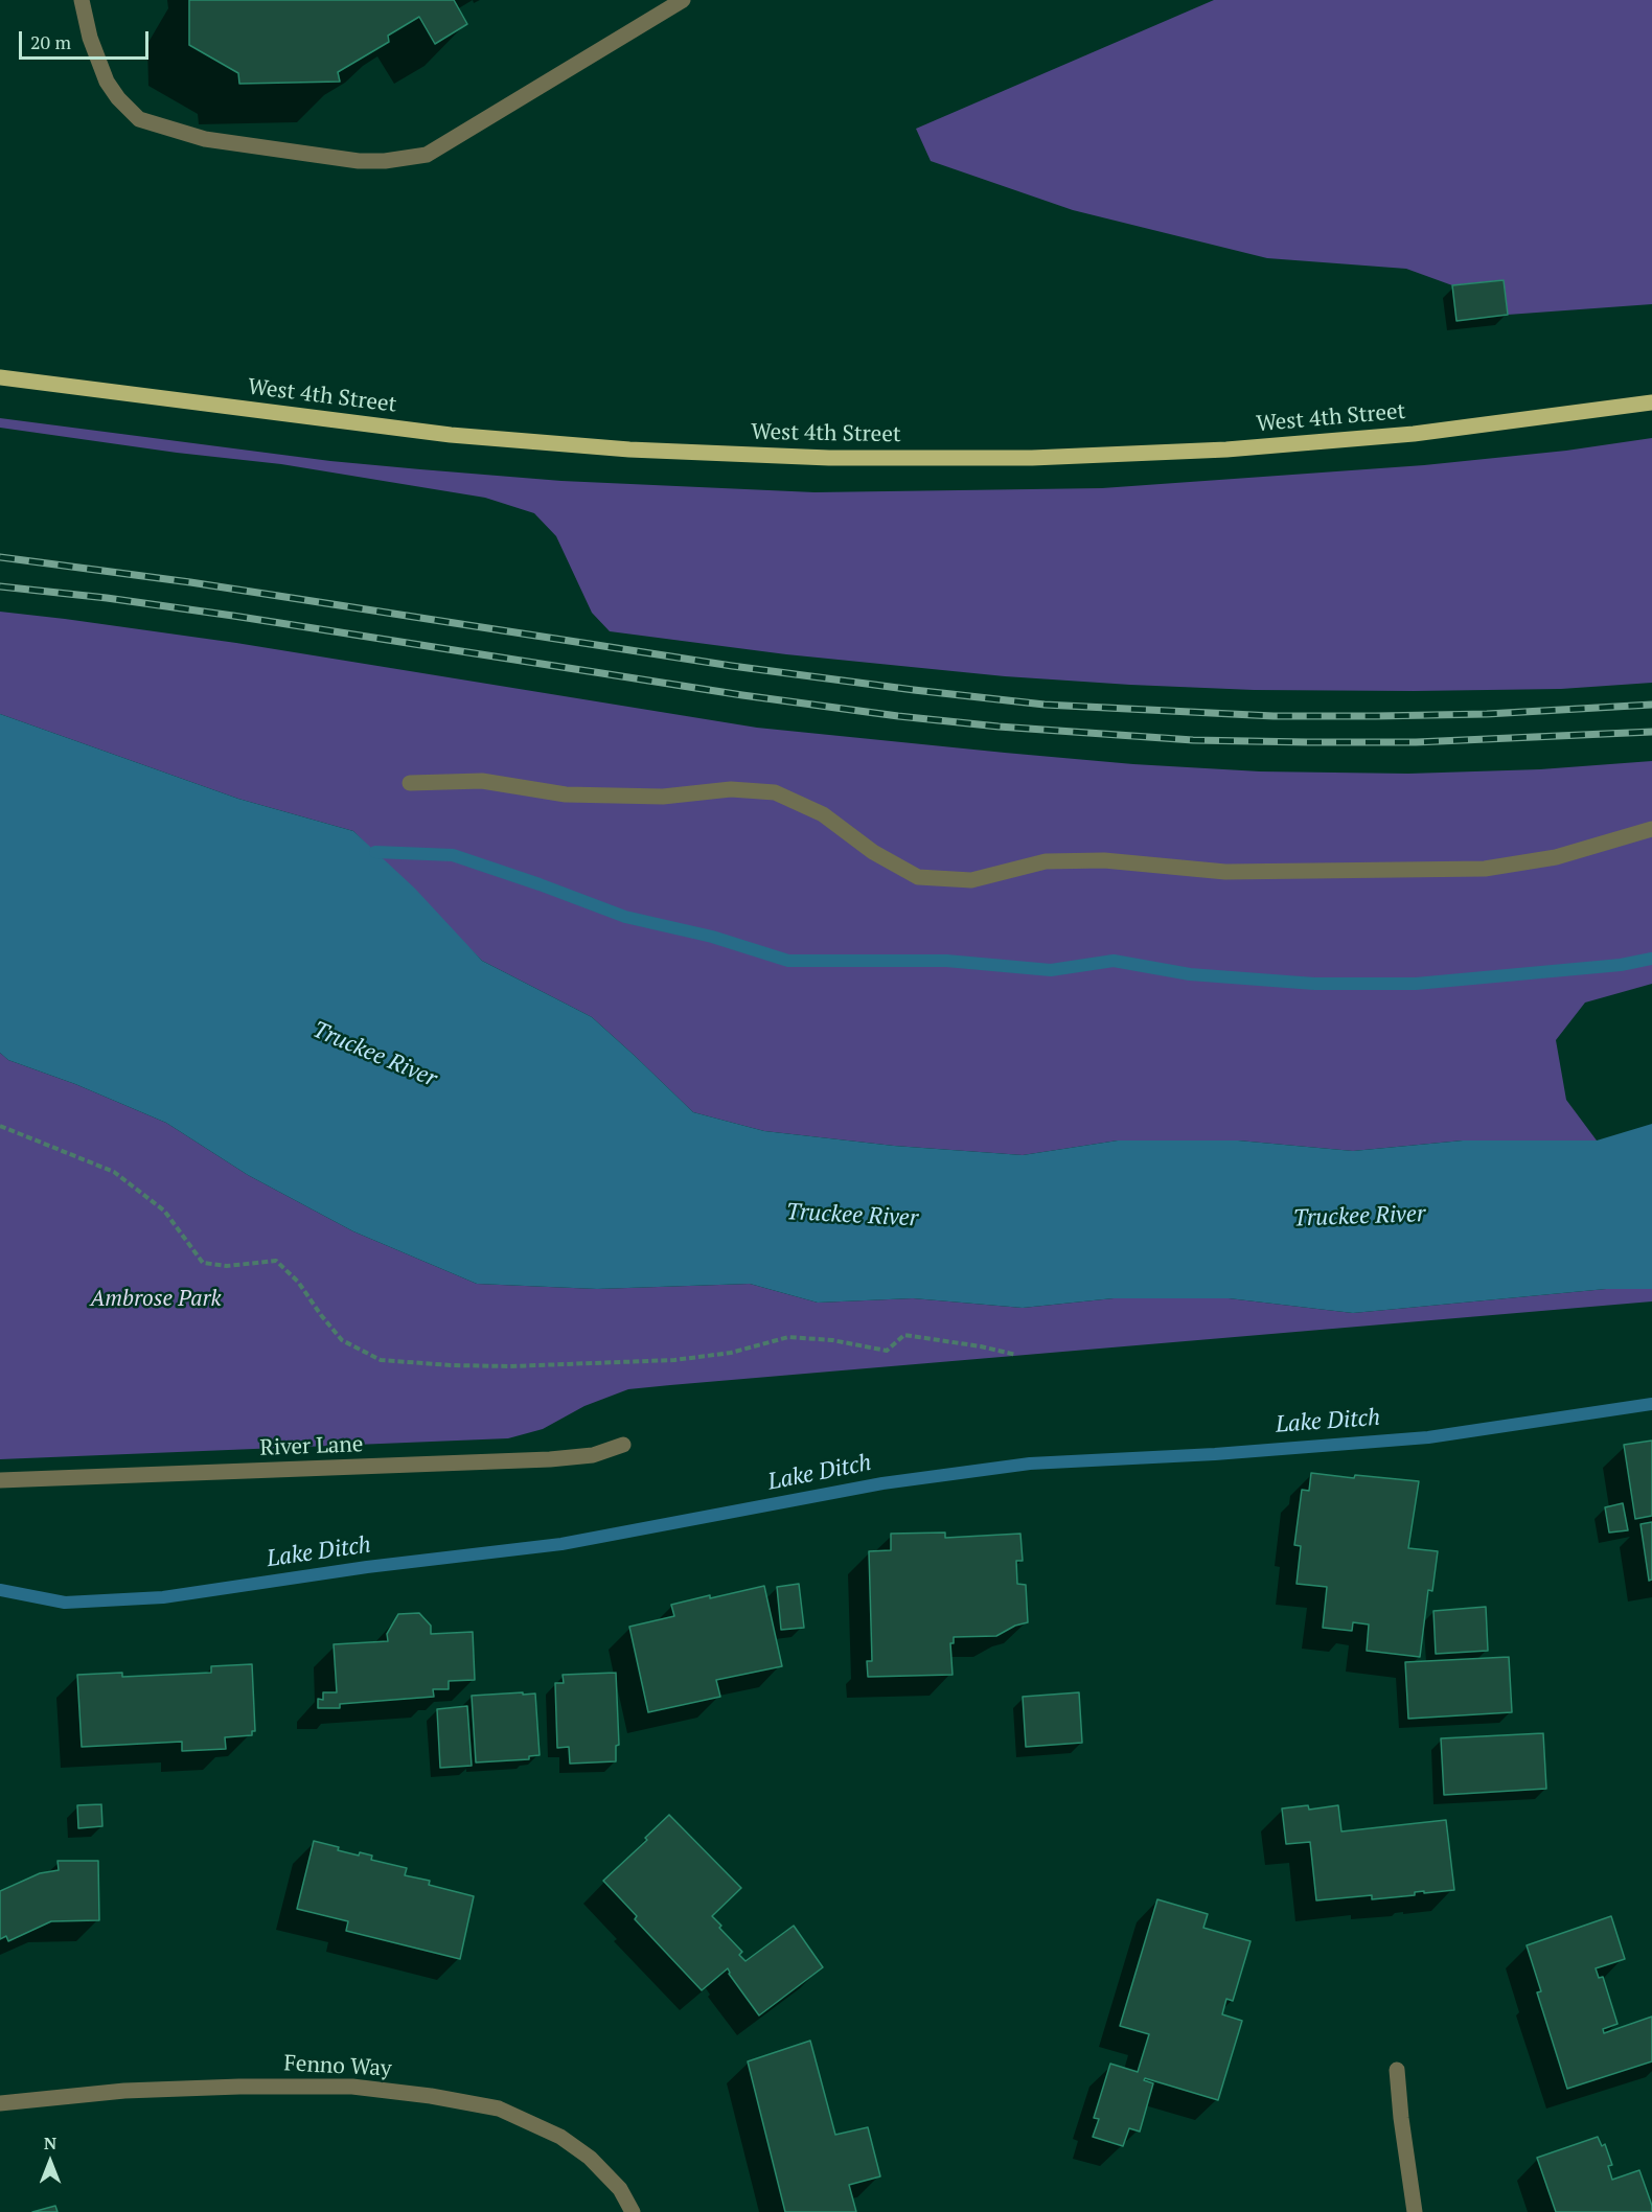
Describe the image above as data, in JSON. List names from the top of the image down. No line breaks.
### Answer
{"streets":{"main road":["West 4th Street"],"street":["River Lane","Fenno Way"]},"water":["Truckee River","Lake Ditch"],"parks":["Ambrose Park"],"scale_bar":"20 m","north":"top"}
